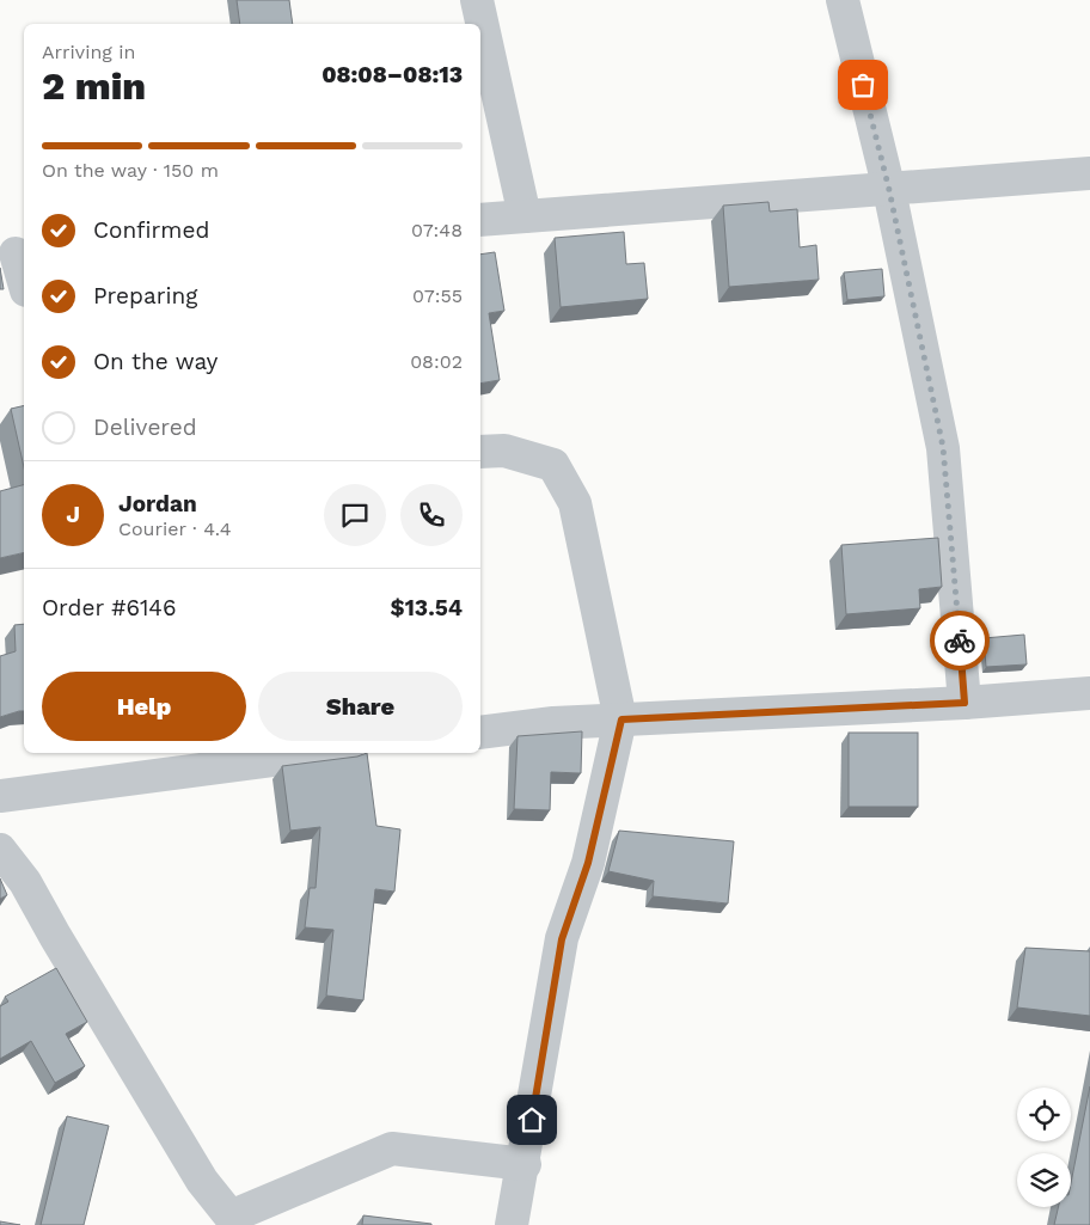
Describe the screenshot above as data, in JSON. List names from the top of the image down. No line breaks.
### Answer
{"page":{"heading":["2 min","Arriving in","08:08–08:13"],"panel":["Jordan","Courier · 4.4","Order #6146","$13.54"],"bar":"On the way · 150 m","list":[["Confirmed","07:48"],["Preparing","07:55"],["On the way","08:02"],"Delivered"],"round":"J","buttons":["Help","Share"]}}
